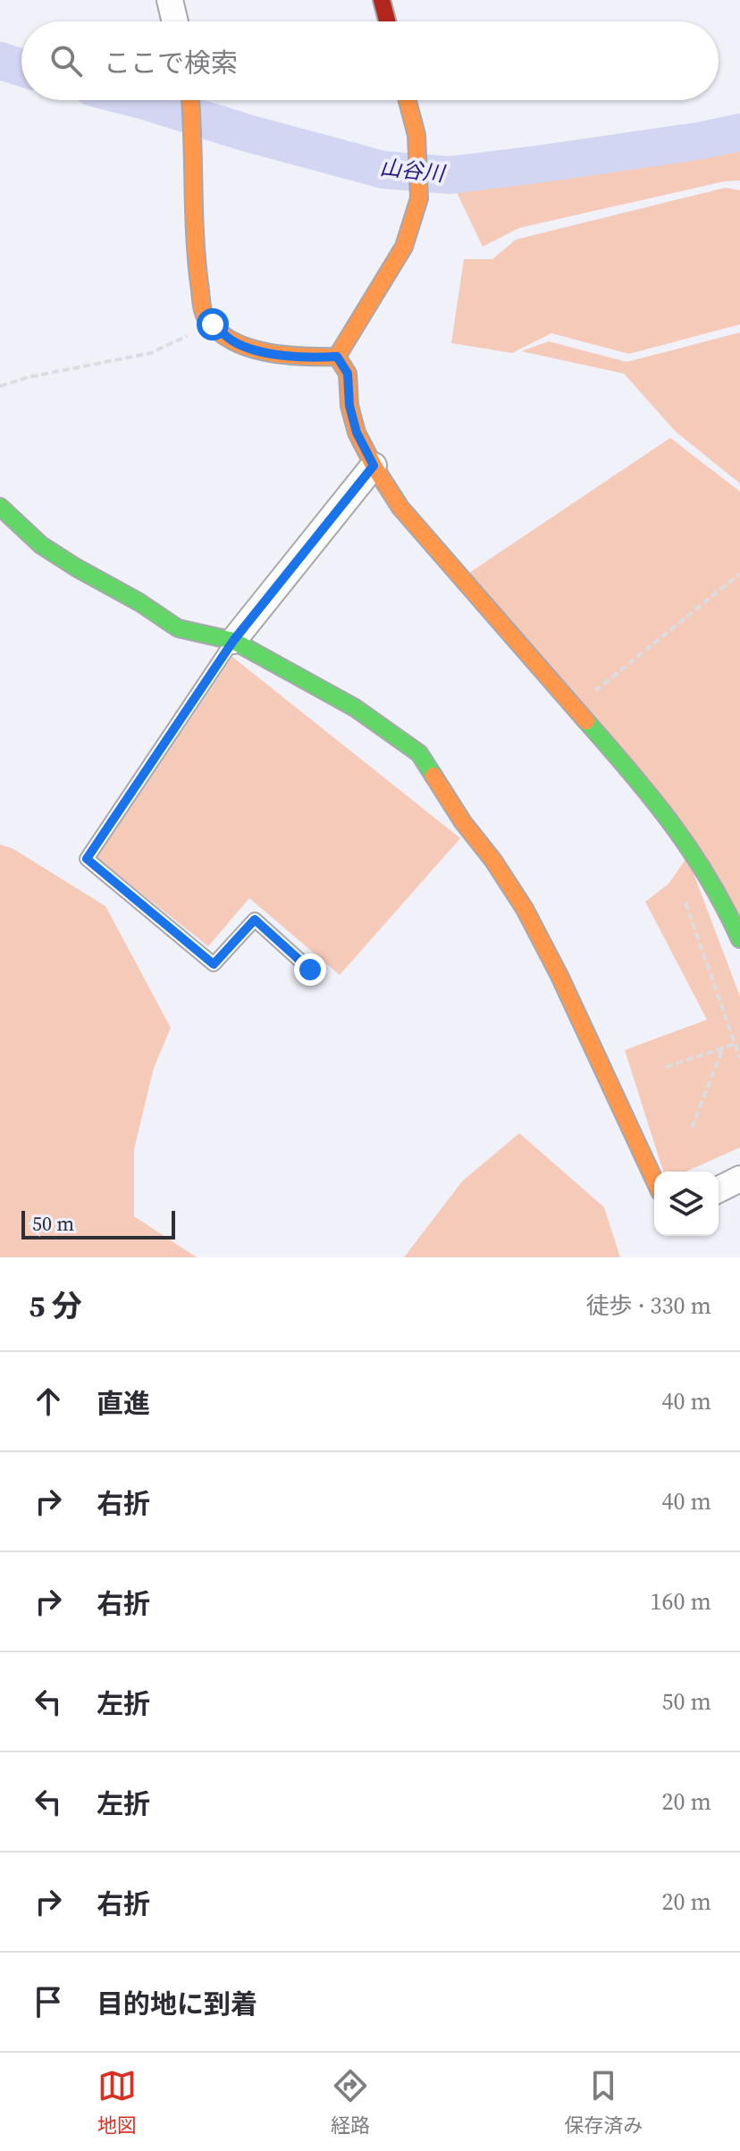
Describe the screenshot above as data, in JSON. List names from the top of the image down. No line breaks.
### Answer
{"water":["山谷川"],"scale_bar":"50 m","page":{"search":"ここで検索","scale":"50 m","heading":["5 分","徒歩 · 330 m"],"list":[["直進","40 m"],["右折","40 m"],["右折","160 m"],["左折","50 m"],["左折","20 m"],["右折","20 m"],"目的地に到着"],"nav":["地図","経路","保存済み"]}}
